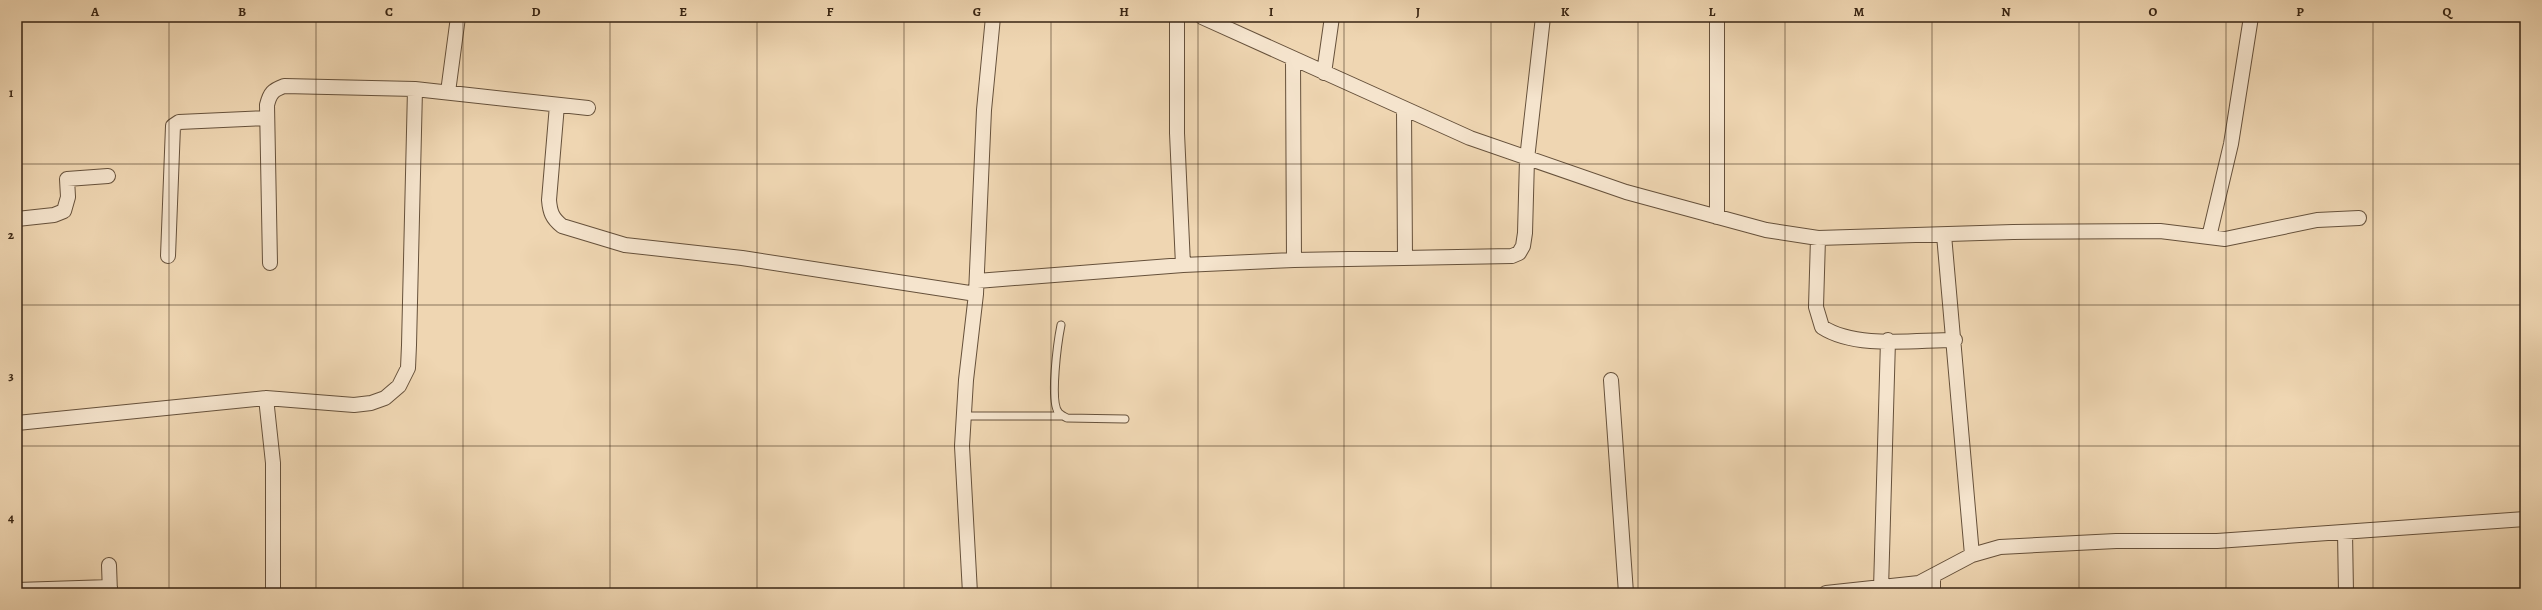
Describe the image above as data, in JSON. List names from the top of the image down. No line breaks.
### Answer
{"grid":{"columns":["A","B","C","D","E","F","G","H","I","J","K","L","M","N","O","P","Q"],"rows":["1","2","3","4"]}}
